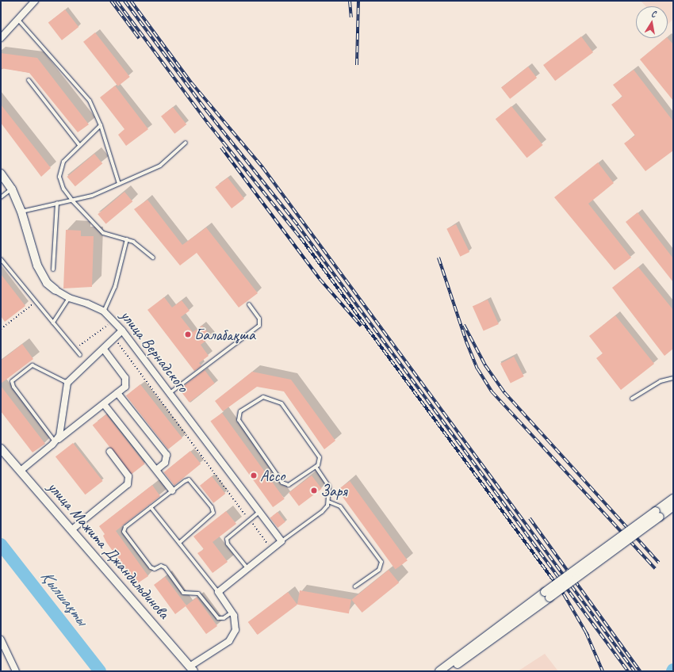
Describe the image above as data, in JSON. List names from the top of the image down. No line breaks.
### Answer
{"streets":{"street":["улица Вернадского","улица Мажита Джандильдинова"]},"water":["Қылшақты"],"places":["Балабақша","Ассо","Заря"],"north":"top"}
